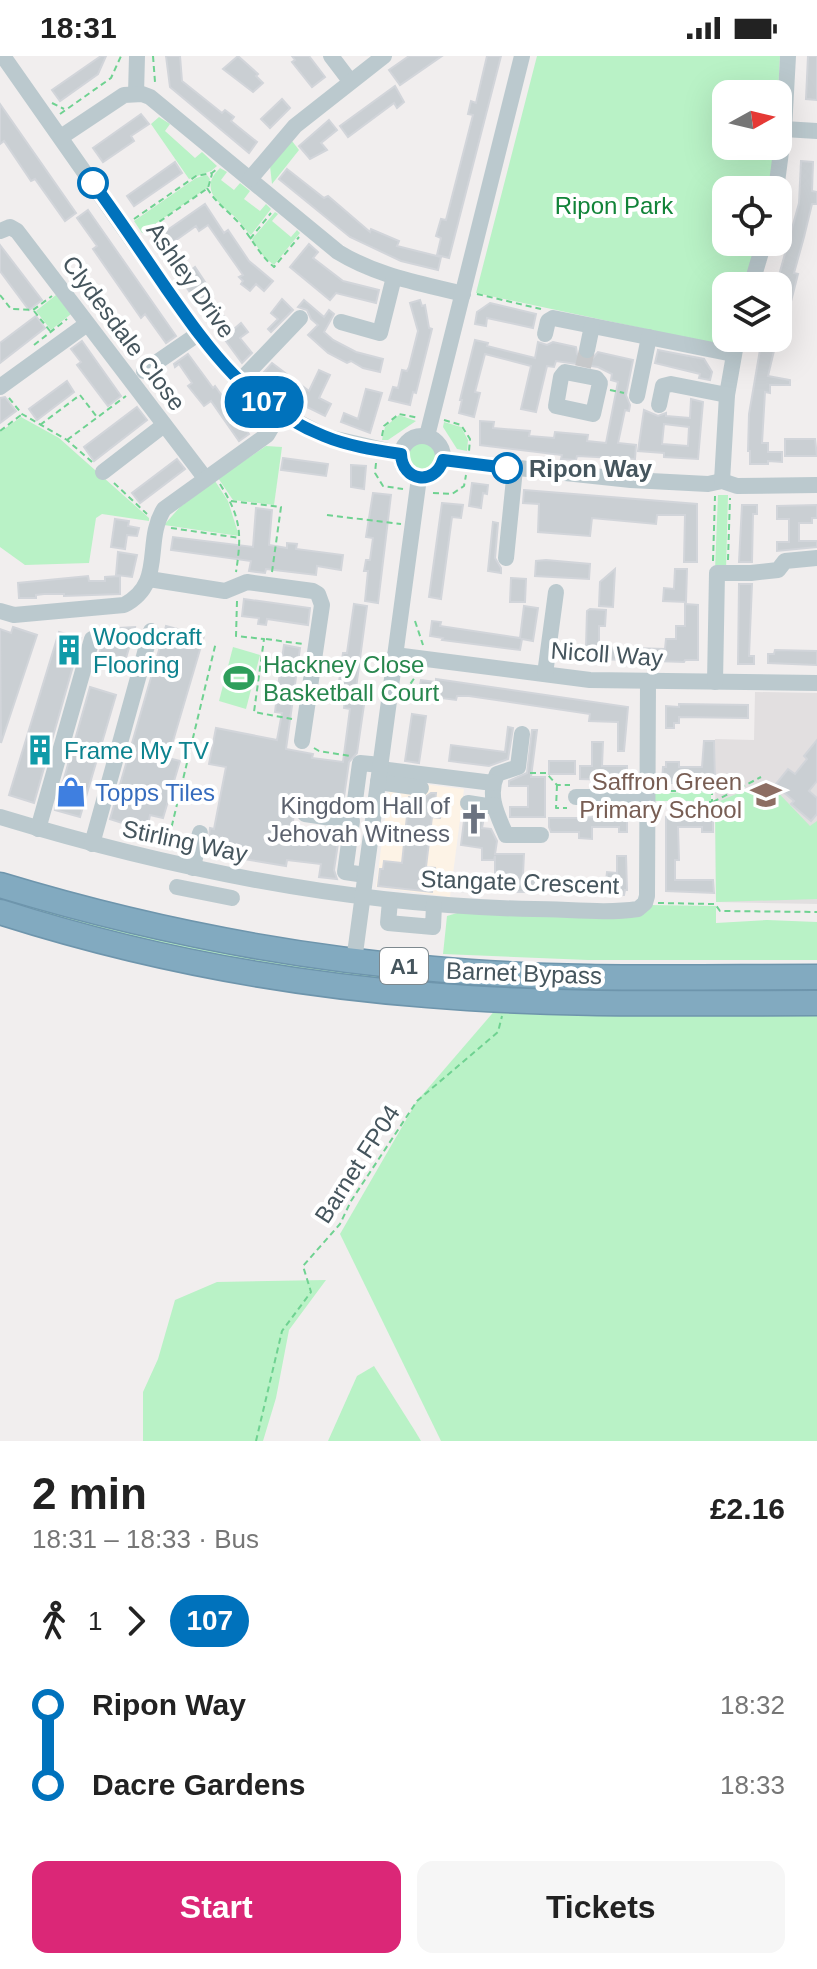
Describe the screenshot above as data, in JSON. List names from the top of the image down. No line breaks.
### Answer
{"streets":{"highway":["A1","Barnet Bypass"],"street":["Ashley Drive","Clydesdale Close","Nicoll Way","Stirling Way","Stangate Crescent"],"path":["Barnet FP04"]},"crossings":[["Nicoll Way","Stangate Crescent"],["Stirling Way","Stangate Crescent"]],"parks":["Ripon Park"],"places":{"other":["Ripon Way"],"building":["Woodcraft Flooring","Frame My TV"],"sports":["Hackney Close Basketball Court"],"shop":["Topps Tiles"],"school or university":["Saffron Green Primary School"],"church":["Kingdom Hall of Jehovah Witness"]},"lines":["bus line 107"],"north":"right","page":{"status":"18:31","on_map":"107","heading":["2 min","18:31 – 18:33 · Bus","£2.16"],"legs":["1","107"],"list":[{"name":"Ripon Way","value":"18:32"},{"name":"Dacre Gardens","value":"18:33"}],"buttons":["Start","Tickets"]}}
